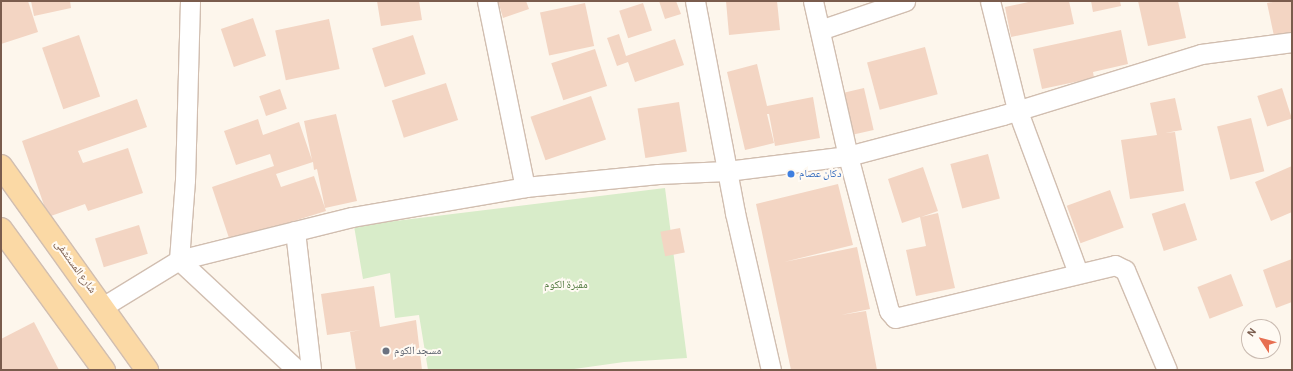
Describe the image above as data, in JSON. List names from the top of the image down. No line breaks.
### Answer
{"streets":{"main road":["شارع المستشفى"]},"parks":["مقبرة الكوم"],"places":["دكان عصام","مسجد الكوم"],"north":"top left"}
